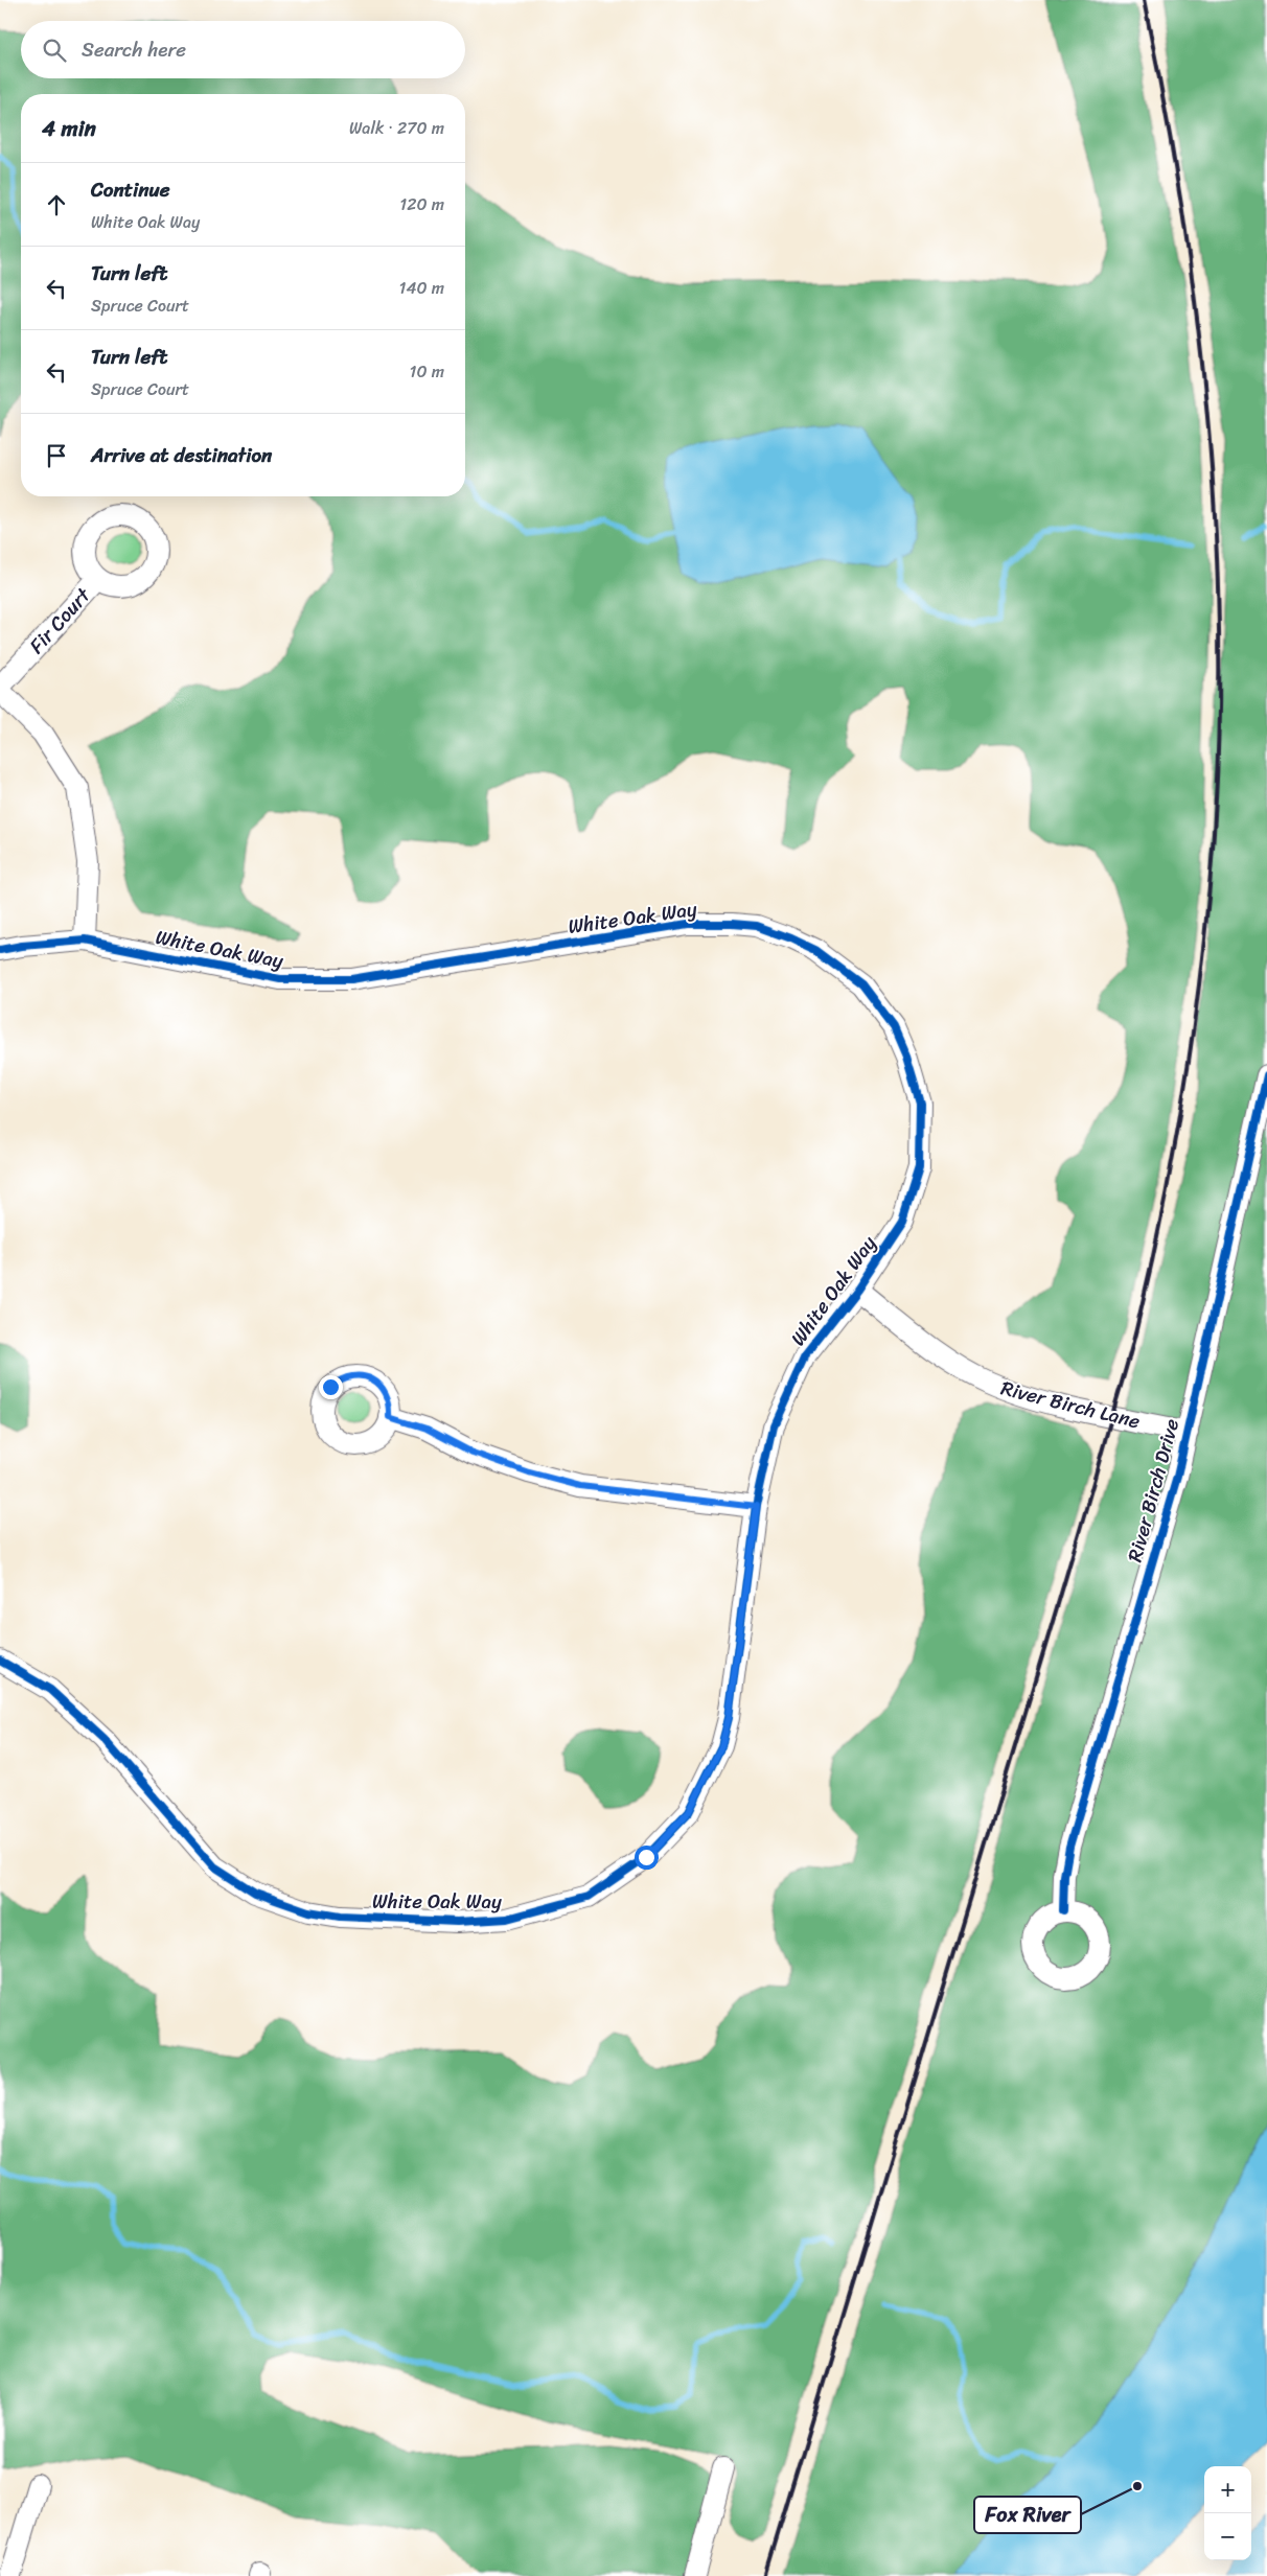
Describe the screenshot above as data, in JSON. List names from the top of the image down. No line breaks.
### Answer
{"streets":{"street":["Fir Court","White Oak Way","River Birch Lane","River Birch Drive"]},"crossings":[["White Oak Way","River Birch Lane"],["River Birch Lane","River Birch Drive"]],"places":["Fox River"],"page":{"search":"Search here","heading":["4 min","Walk · 270 m"],"list":[["Continue","White Oak Way","120 m"],["Turn left","Spruce Court","140 m"],["Turn left","Spruce Court","10 m"],"Arrive at destination"],"map_buttons":["+","−"]}}
